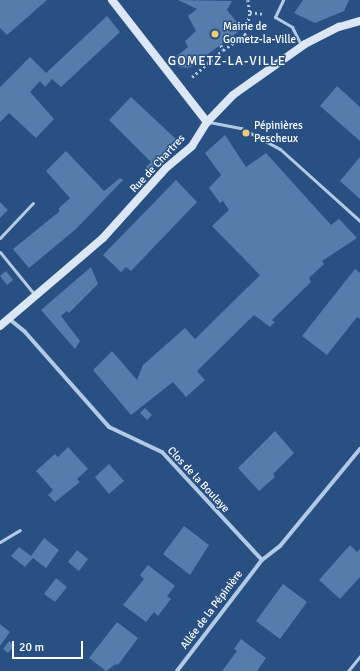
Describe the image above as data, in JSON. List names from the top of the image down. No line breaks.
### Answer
{"streets":{"main road":["Rue de Chartres"],"street":["Clos de la Boulaye","Allée de la Pépinière"]},"crossings":[["Rue de Chartres","Clos de la Boulaye"],["Clos de la Boulaye","Allée de la Pépinière"]],"districts":["GOMETZ-LA-VILLE"],"places":["Mairie de Gometz-la-Ville","Pépinières Pescheux"],"scale_bar":"20 m"}
